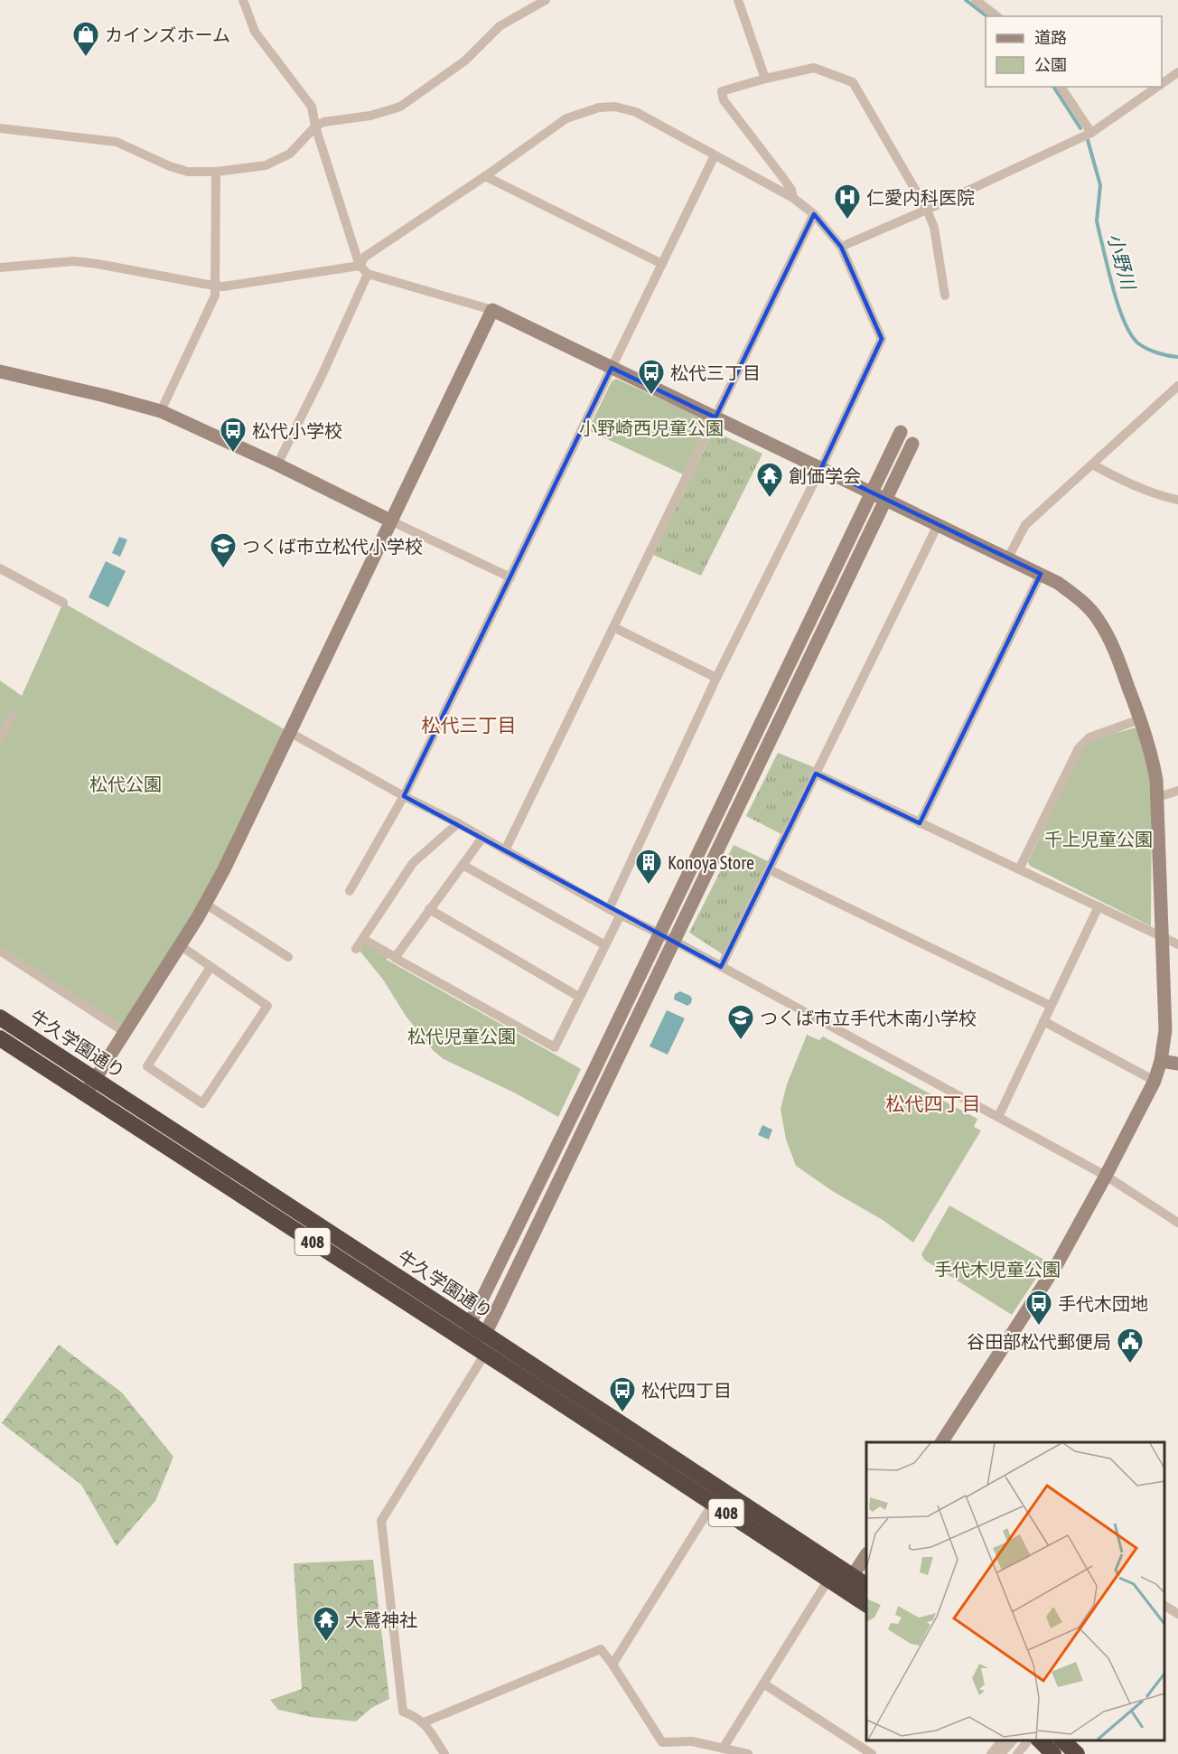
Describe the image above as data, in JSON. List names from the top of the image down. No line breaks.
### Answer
{"streets":{"highway":["牛久学園通り","408"]},"districts":["松代三丁目","松代四丁目"],"water":["小野川"],"parks":["小野崎西児童公園","松代公園","千上児童公園","松代児童公園","手代木児童公園"],"places":{"shop":["カインズホーム"],"hospital":["仁愛内科医院"],"bus stop":["松代三丁目","松代小学校","手代木団地","松代四丁目"],"temple":["創価学会","大鷲神社"],"school or university":["つくば市立松代小学校","つくば市立手代木南小学校"],"building":["Konoya Store"],"public building":["谷田部松代郵便局"]},"legend":["道路","公園"]}
